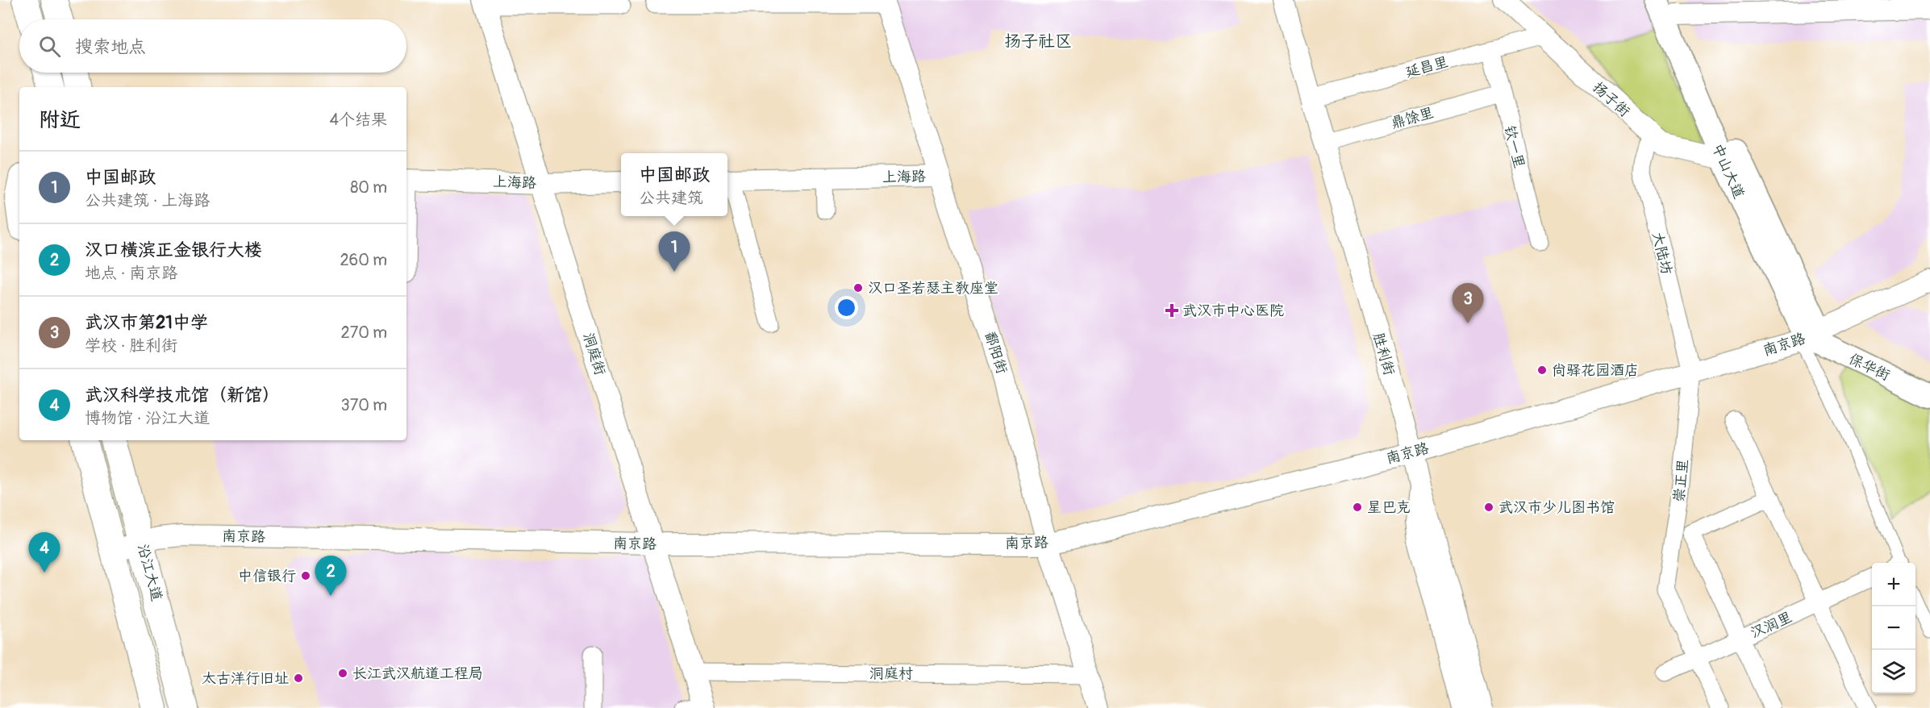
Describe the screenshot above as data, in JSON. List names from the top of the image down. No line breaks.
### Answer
{"streets":{"main road":["中山大道","保华街","沿江大道"],"street":["延昌里","扬子街","鼎馀里","钦一里","上海路","大陆坊","南京路","鄱阳街","洞庭街","胜利街","崇正里","汉润里","洞庭村"]},"crossings":[["延昌里","扬子街"],["延昌里","钦一里"],["延昌里","胜利街"],["扬子街","中山大道"],["扬子街","大陆坊"],["鼎馀里","钦一里"],["鼎馀里","胜利街"],["中山大道","南京路"],["中山大道","保华街"],["上海路","鄱阳街"],["上海路","洞庭街"],["大陆坊","南京路"],["大陆坊","崇正里"],["南京路","鄱阳街"],["南京路","洞庭街"],["南京路","胜利街"],["南京路","保华街"],["南京路","崇正里"],["南京路","沿江大道"],["鄱阳街","洞庭村"],["洞庭街","洞庭村"],["崇正里","汉润里"]],"districts":["扬子社区"],"places":{"other":["汉口圣若瑟主教座堂","尚驿花园酒店","星巴克","武汉市少儿图书馆","中信银行","长江武汉航道工程局","太古洋行旧址"],"health":["武汉市中心医院"]},"page":{"search":"搜索地点","heading":["附近","4个结果"],"list":[{"mark":"1","name":"中国邮政","note":"公共建筑 · 上海路","value":"80 m"},{"mark":"2","name":"汉口横滨正金银行大楼","note":"地点 · 南京路","value":"260 m"},{"mark":"3","name":"武汉市第21中学","note":"学校 · 胜利街","value":"270 m"},{"mark":"4","name":"武汉科学技术馆（新馆）","note":"博物馆 · 沿江大道","value":"370 m"}],"popup":["中国邮政","公共建筑"],"pins":["1","3","4","2"],"map_buttons":["+","−"]}}
